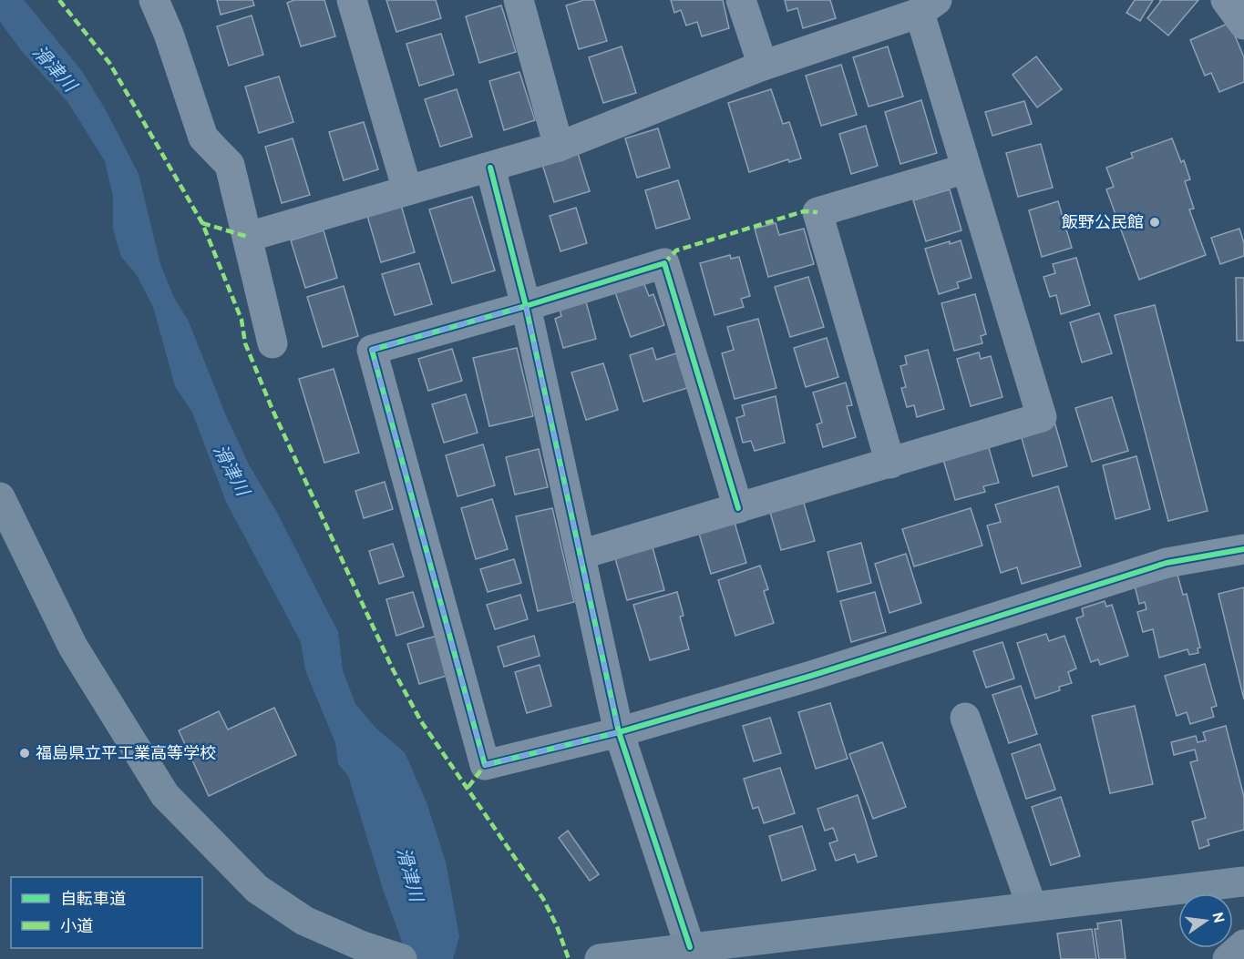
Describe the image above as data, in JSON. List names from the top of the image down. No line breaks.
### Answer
{"water":["滑津川"],"places":["飯野公民館","福島県立平工業高等学校"],"legend":["自転車道","小道"],"north":"right"}
